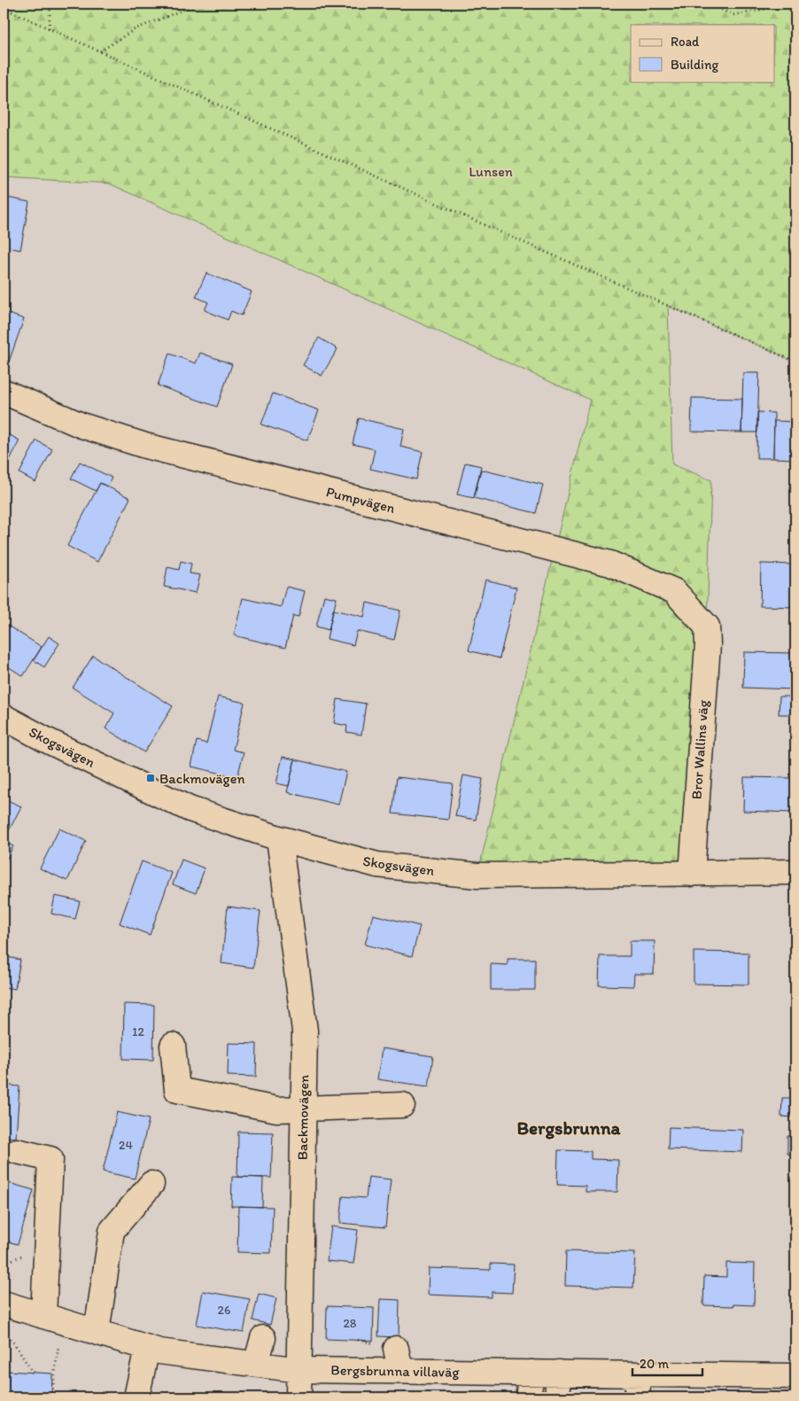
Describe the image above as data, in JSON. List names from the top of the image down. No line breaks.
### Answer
{"streets":{"street":["Pumpvägen","Skogsvägen","Bror Wallins väg","Backmovägen","Bergsbrunna villaväg"]},"crossings":[["Pumpvägen","Bror Wallins väg"],["Skogsvägen","Bror Wallins väg"],["Skogsvägen","Backmovägen"],["Backmovägen","Bergsbrunna villaväg"]],"districts":["Bergsbrunna"],"parks":["Lunsen"],"places":{"transit":["Backmovägen"]},"house_numbers":["12","24","26","28"],"legend":["Road","Building"],"scale_bar":"20 m"}
